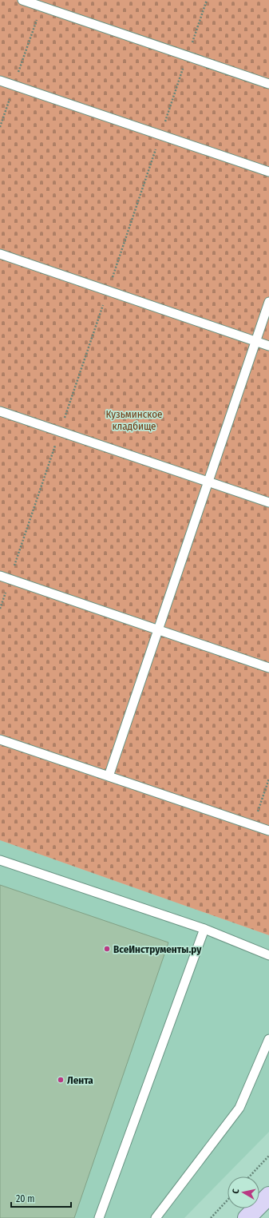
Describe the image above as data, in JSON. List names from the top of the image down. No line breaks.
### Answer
{"parks":["Кузьминское кладбище"],"places":["ВсеИнструменты.ру","Лента"],"scale_bar":"20 m","north":"left"}
